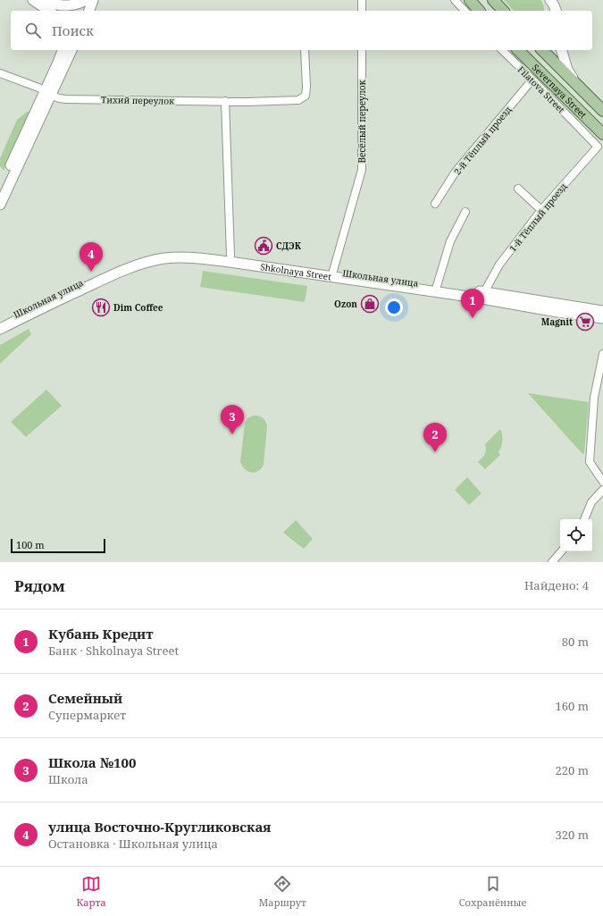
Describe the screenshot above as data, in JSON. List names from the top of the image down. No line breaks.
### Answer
{"streets":{"main road":["Severnaya Street","Shkolnaya Street","Школьная улица"],"street":["Filatova Street","Тихий переулок","Весёлый переулок","2-й Тёплый проезд","1-й Тёплый проезд"]},"crossings":[["Filatova Street","2-й Тёплый проезд"],["Filatova Street","1-й Тёплый проезд"],["Весёлый переулок","Shkolnaya Street"],["Весёлый переулок","Школьная улица"],["1-й Тёплый проезд","Школьная улица"],["Shkolnaya Street","Школьная улица"]],"places":{"public building":["СДЭК"],"shop":["Ozon"],"restaurant":["Dim Coffee"],"supermarket":["Magnit"]},"scale_bar":"100 m","page":{"search":"Поиск","pins":["4","1","3","2"],"scale":"100 m","heading":["Рядом","Найдено: 4"],"list":[{"mark":"1","name":"Кубань Кредит","note":"Банк · Shkolnaya Street","value":"80 m"},{"mark":"2","name":"Семейный","note":"Супермаркет","value":"160 m"},{"mark":"3","name":"Школа №100","note":"Школа","value":"220 m"},{"mark":"4","name":"улица Восточно-Кругликовская","note":"Остановка · Школьная улица","value":"320 m"}],"nav":["Карта","Маршрут","Сохранённые"]}}
